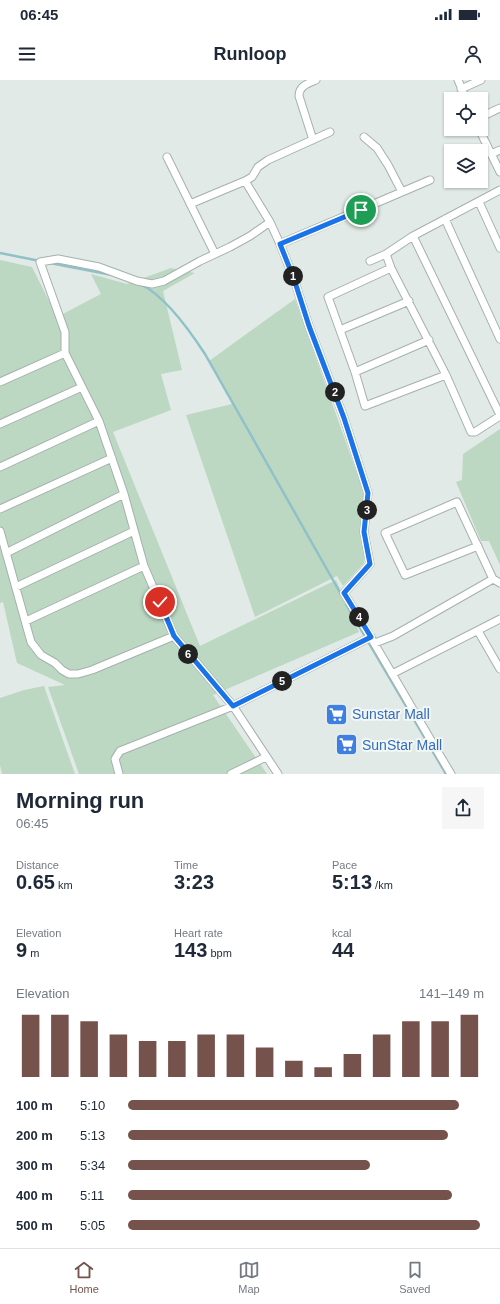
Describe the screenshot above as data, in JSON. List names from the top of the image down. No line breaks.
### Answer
{"places":{"supermarket":["Sunstar Mall","SunStar Mall"]},"page":{"status":"06:45","header":"Runloop","pins":["1","2","3","4","6","5"],"heading":["Morning run","06:45"],"stats":[["Distance","0.65 km"],["Time","3:23"],["Pace","5:13 /km"],["Elevation","9 m"],["Heart rate","143 bpm"],["kcal","44"]],"chart":["Elevation","141–149 m"],"list":[{"name":"100 m","note":"5:10"},{"name":"200 m","note":"5:13"},{"name":"300 m","note":"5:34"},{"name":"400 m","note":"5:11"},{"name":"500 m","note":"5:05"}],"tabs":["Home","Map","Saved"]}}
